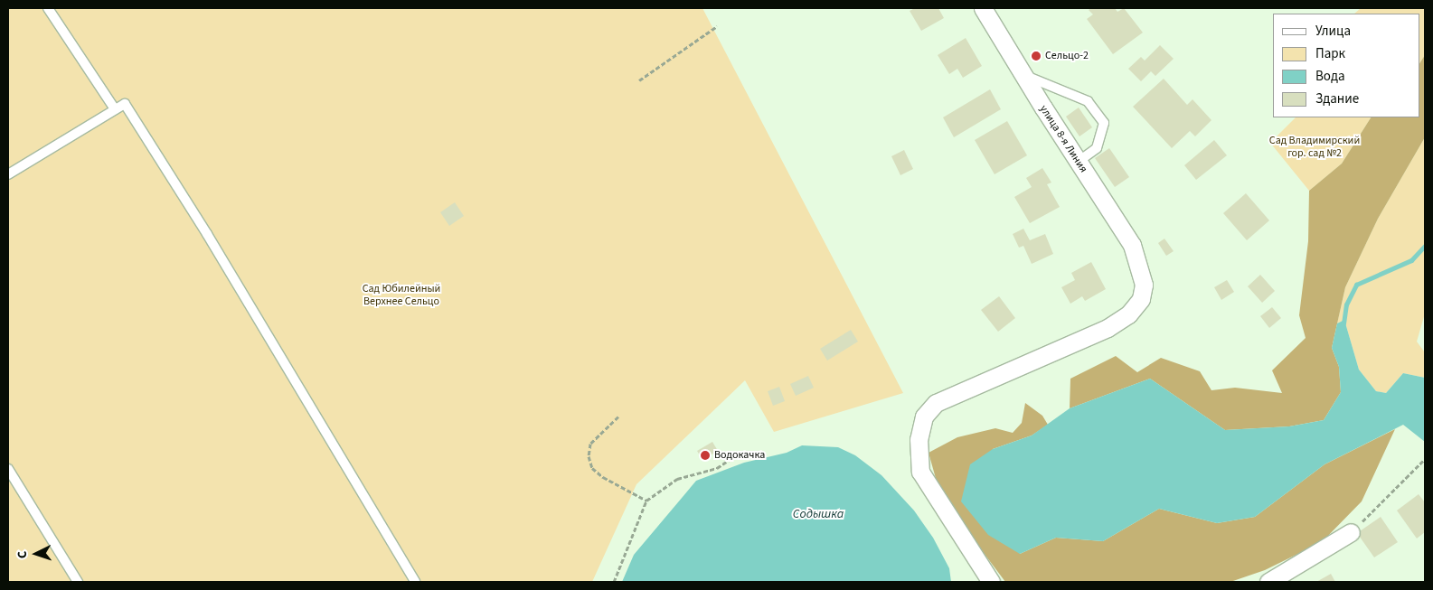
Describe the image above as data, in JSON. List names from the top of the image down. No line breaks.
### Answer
{"streets":{"street":["улица 8-я Линия"]},"water":["Содышка"],"parks":["Сад Владимирский гор. сад №2","Сад Юбилейный Верхнее Сельцо"],"places":["Сельцо-2","Водокачка"],"legend":["Улица","Парк","Вода","Здание"],"north":"left"}
